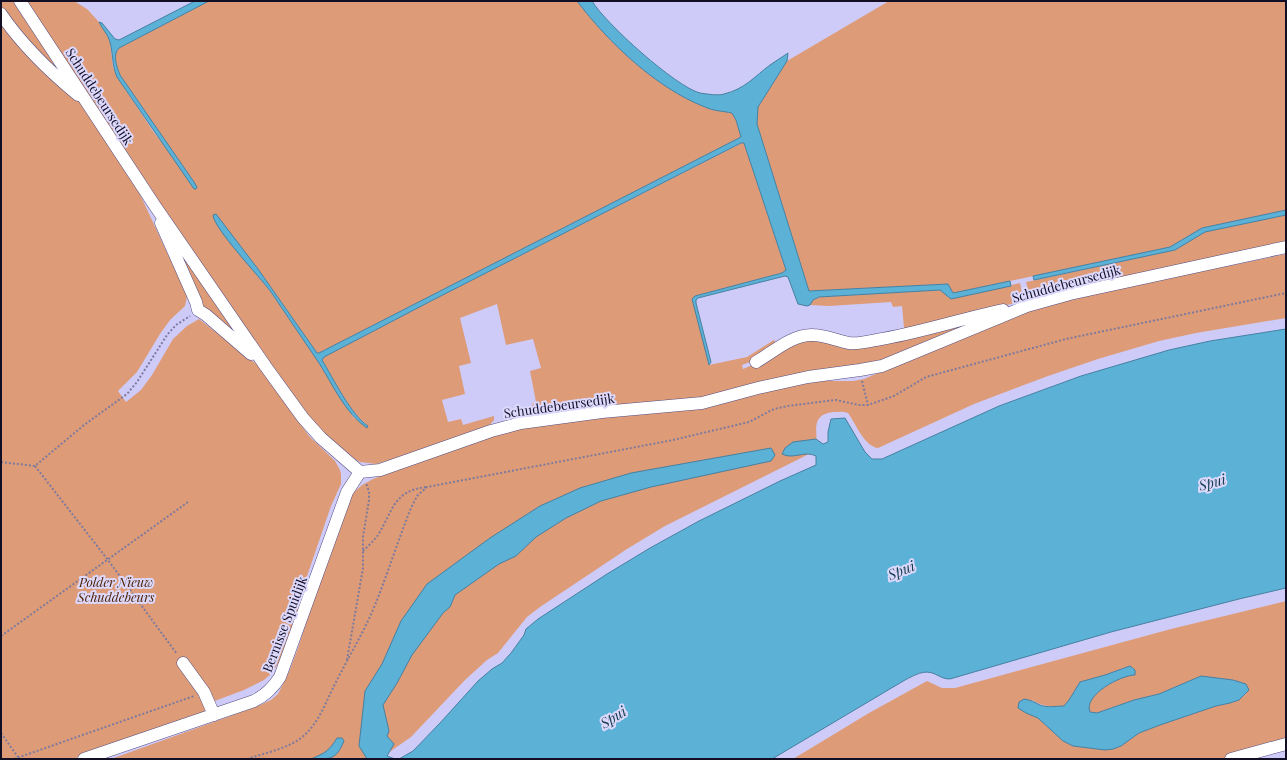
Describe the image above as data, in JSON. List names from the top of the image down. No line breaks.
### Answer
{"streets":{"street":["Schuddebeursedijk","Bernisse Spuidijk"]},"crossings":[["Schuddebeursedijk","Bernisse Spuidijk"]],"water":["Spui"],"parks":["Polder Nieuw Schuddebeurs"]}
